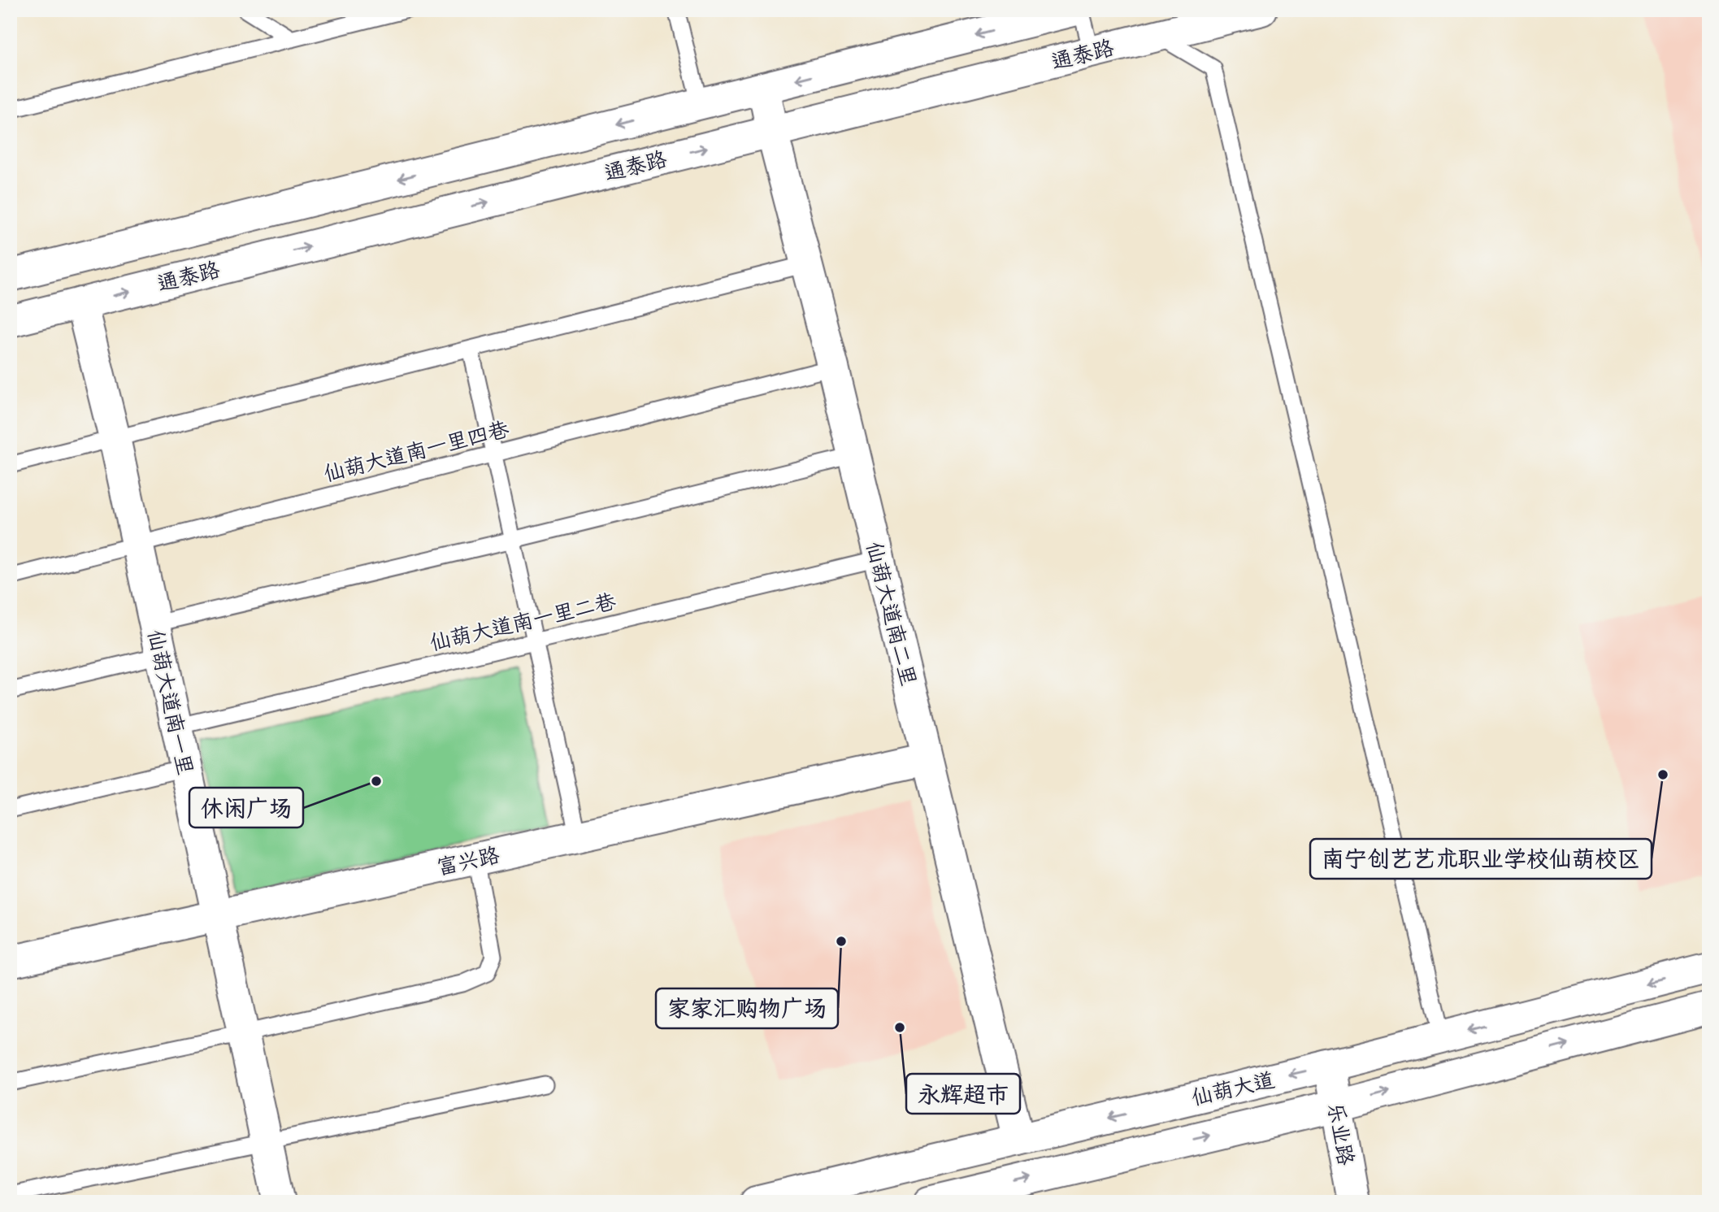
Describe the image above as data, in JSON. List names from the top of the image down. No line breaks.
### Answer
{"streets":{"street":["通泰路","仙葫大道南二里","仙葫大道南一里","富兴路","仙葫大道","乐业路"],"lane":["仙葫大道南一里四巷","仙葫大道南一里二巷"]},"crossings":[["通泰路","仙葫大道南二里"],["通泰路","仙葫大道南一里"],["仙葫大道南一里四巷","仙葫大道南二里"],["仙葫大道南一里四巷","仙葫大道南一里"],["仙葫大道南二里","仙葫大道南一里二巷"],["仙葫大道南二里","富兴路"],["仙葫大道南二里","仙葫大道"],["仙葫大道南一里二巷","仙葫大道南一里"],["仙葫大道南一里","富兴路"],["仙葫大道","乐业路"]],"places":["南宁创艺艺术职业学校仙葫校区","休闲广场","家家汇购物广场","永辉超市"]}
